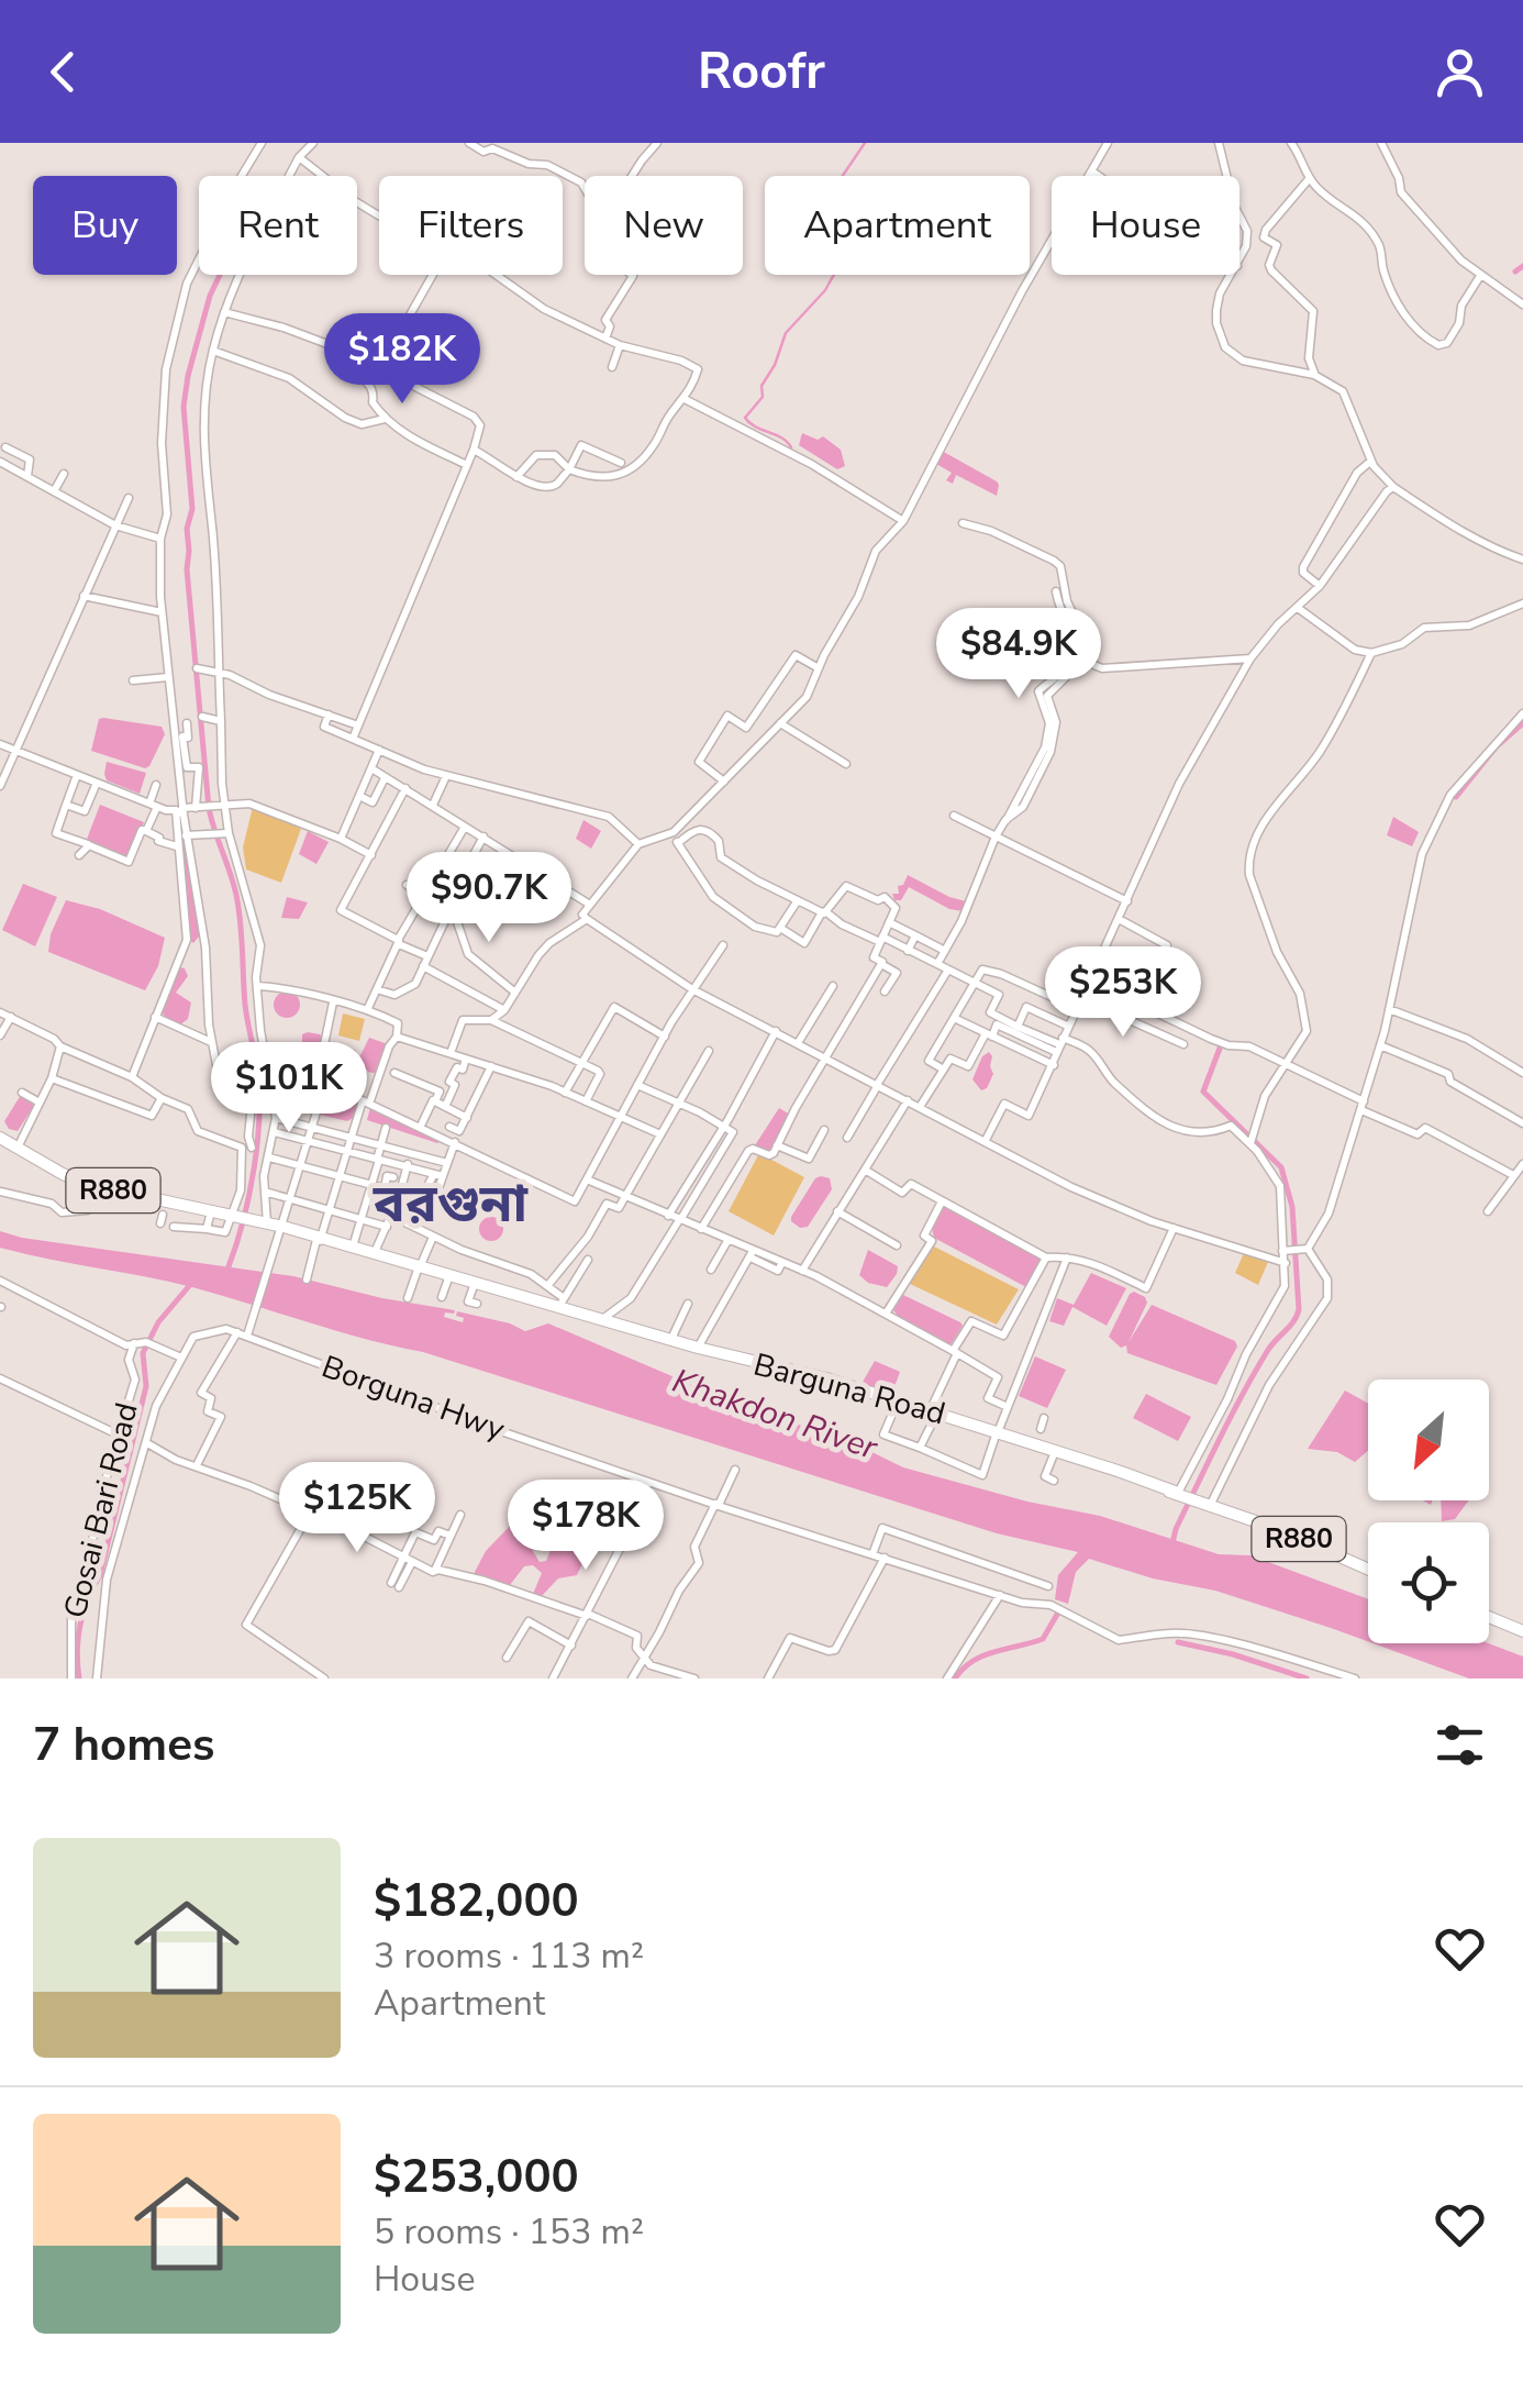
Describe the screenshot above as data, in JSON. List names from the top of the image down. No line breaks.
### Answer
{"streets":{"main road":["R880","Barguna Road"],"street":["Borguna Hwy","Gosai Bari Road"]},"districts":["বরগুনা"],"water":["Khakdon River"],"north":"bottom left","page":{"header":"Roofr","chip":["Buy","Rent","Filters","New","Apartment","House"],"price":["$182K","$84.9K","$90.7K","$253K","$101K","$125K","$178K"],"heading":"7 homes","list":[{"name":"$182,000","note":"3 rooms · 113 m² · Apartment"},{"name":"$253,000","note":"5 rooms · 153 m² · House"}]}}
